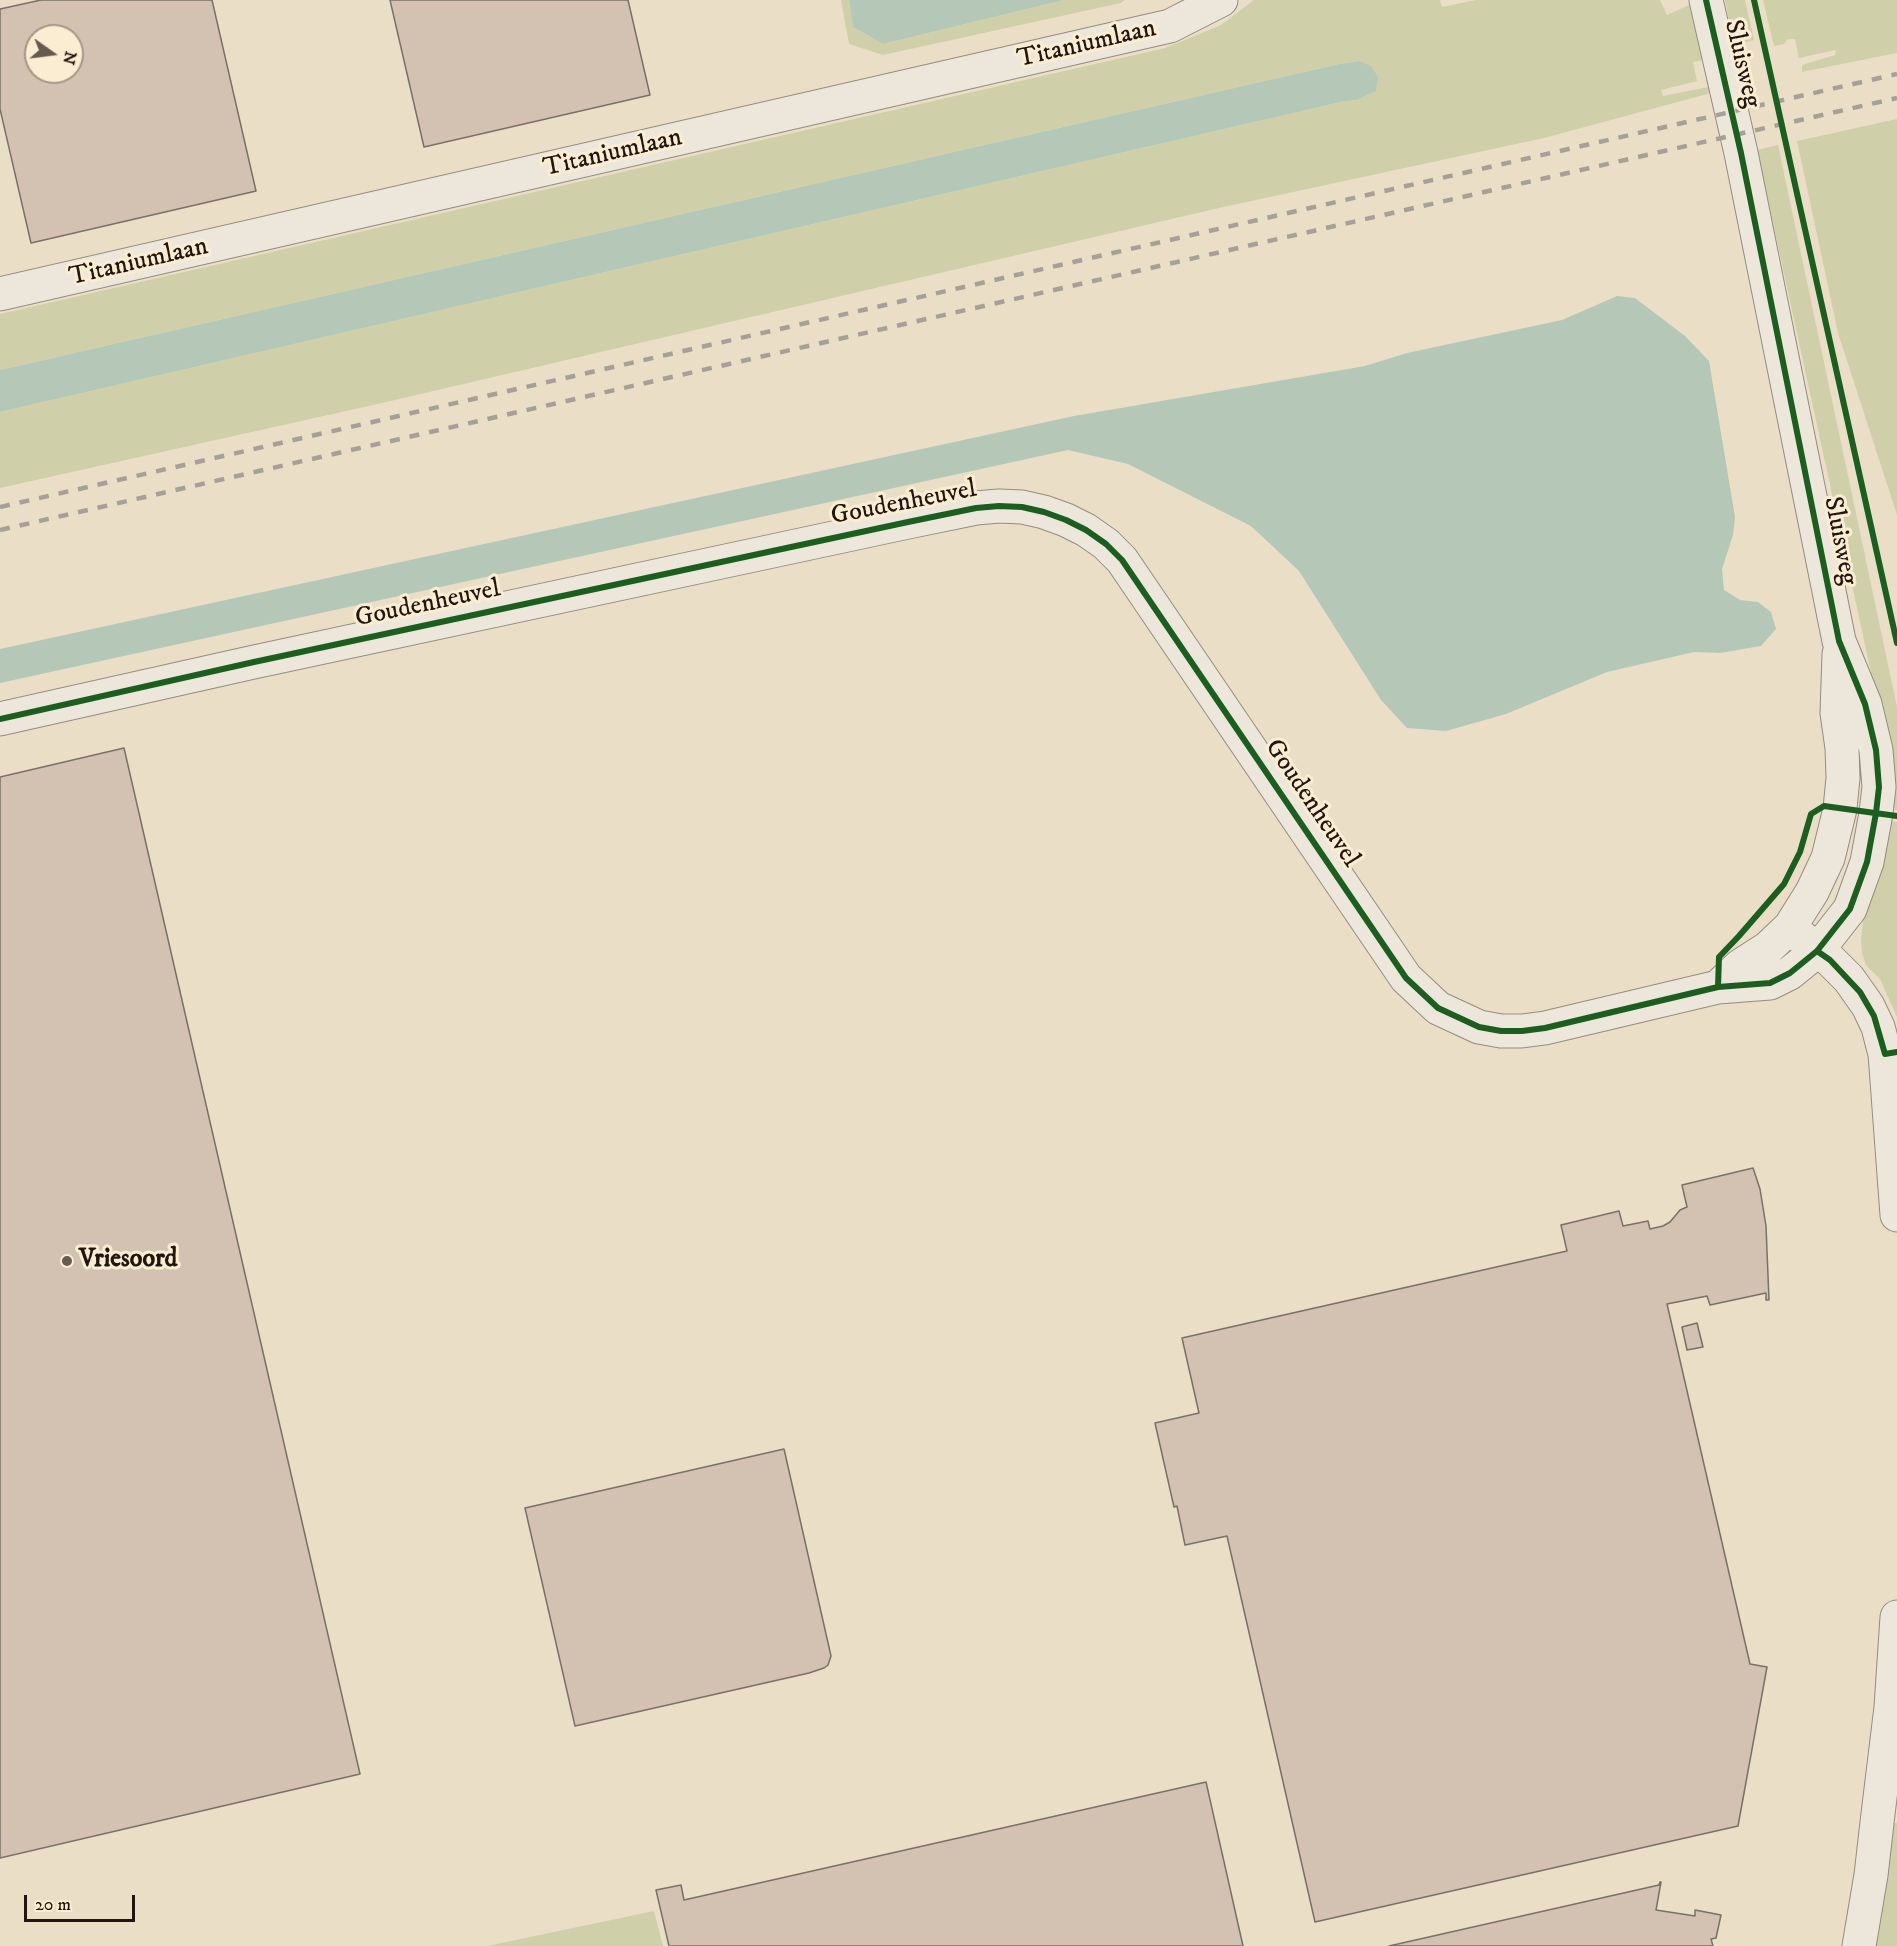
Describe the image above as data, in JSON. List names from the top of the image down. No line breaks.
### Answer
{"streets":{"street":["Titaniumlaan","Sluisweg","Goudenheuvel"]},"crossings":[["Sluisweg","Goudenheuvel"]],"places":["Vriesoord"],"scale_bar":"20 m","north":"right"}
